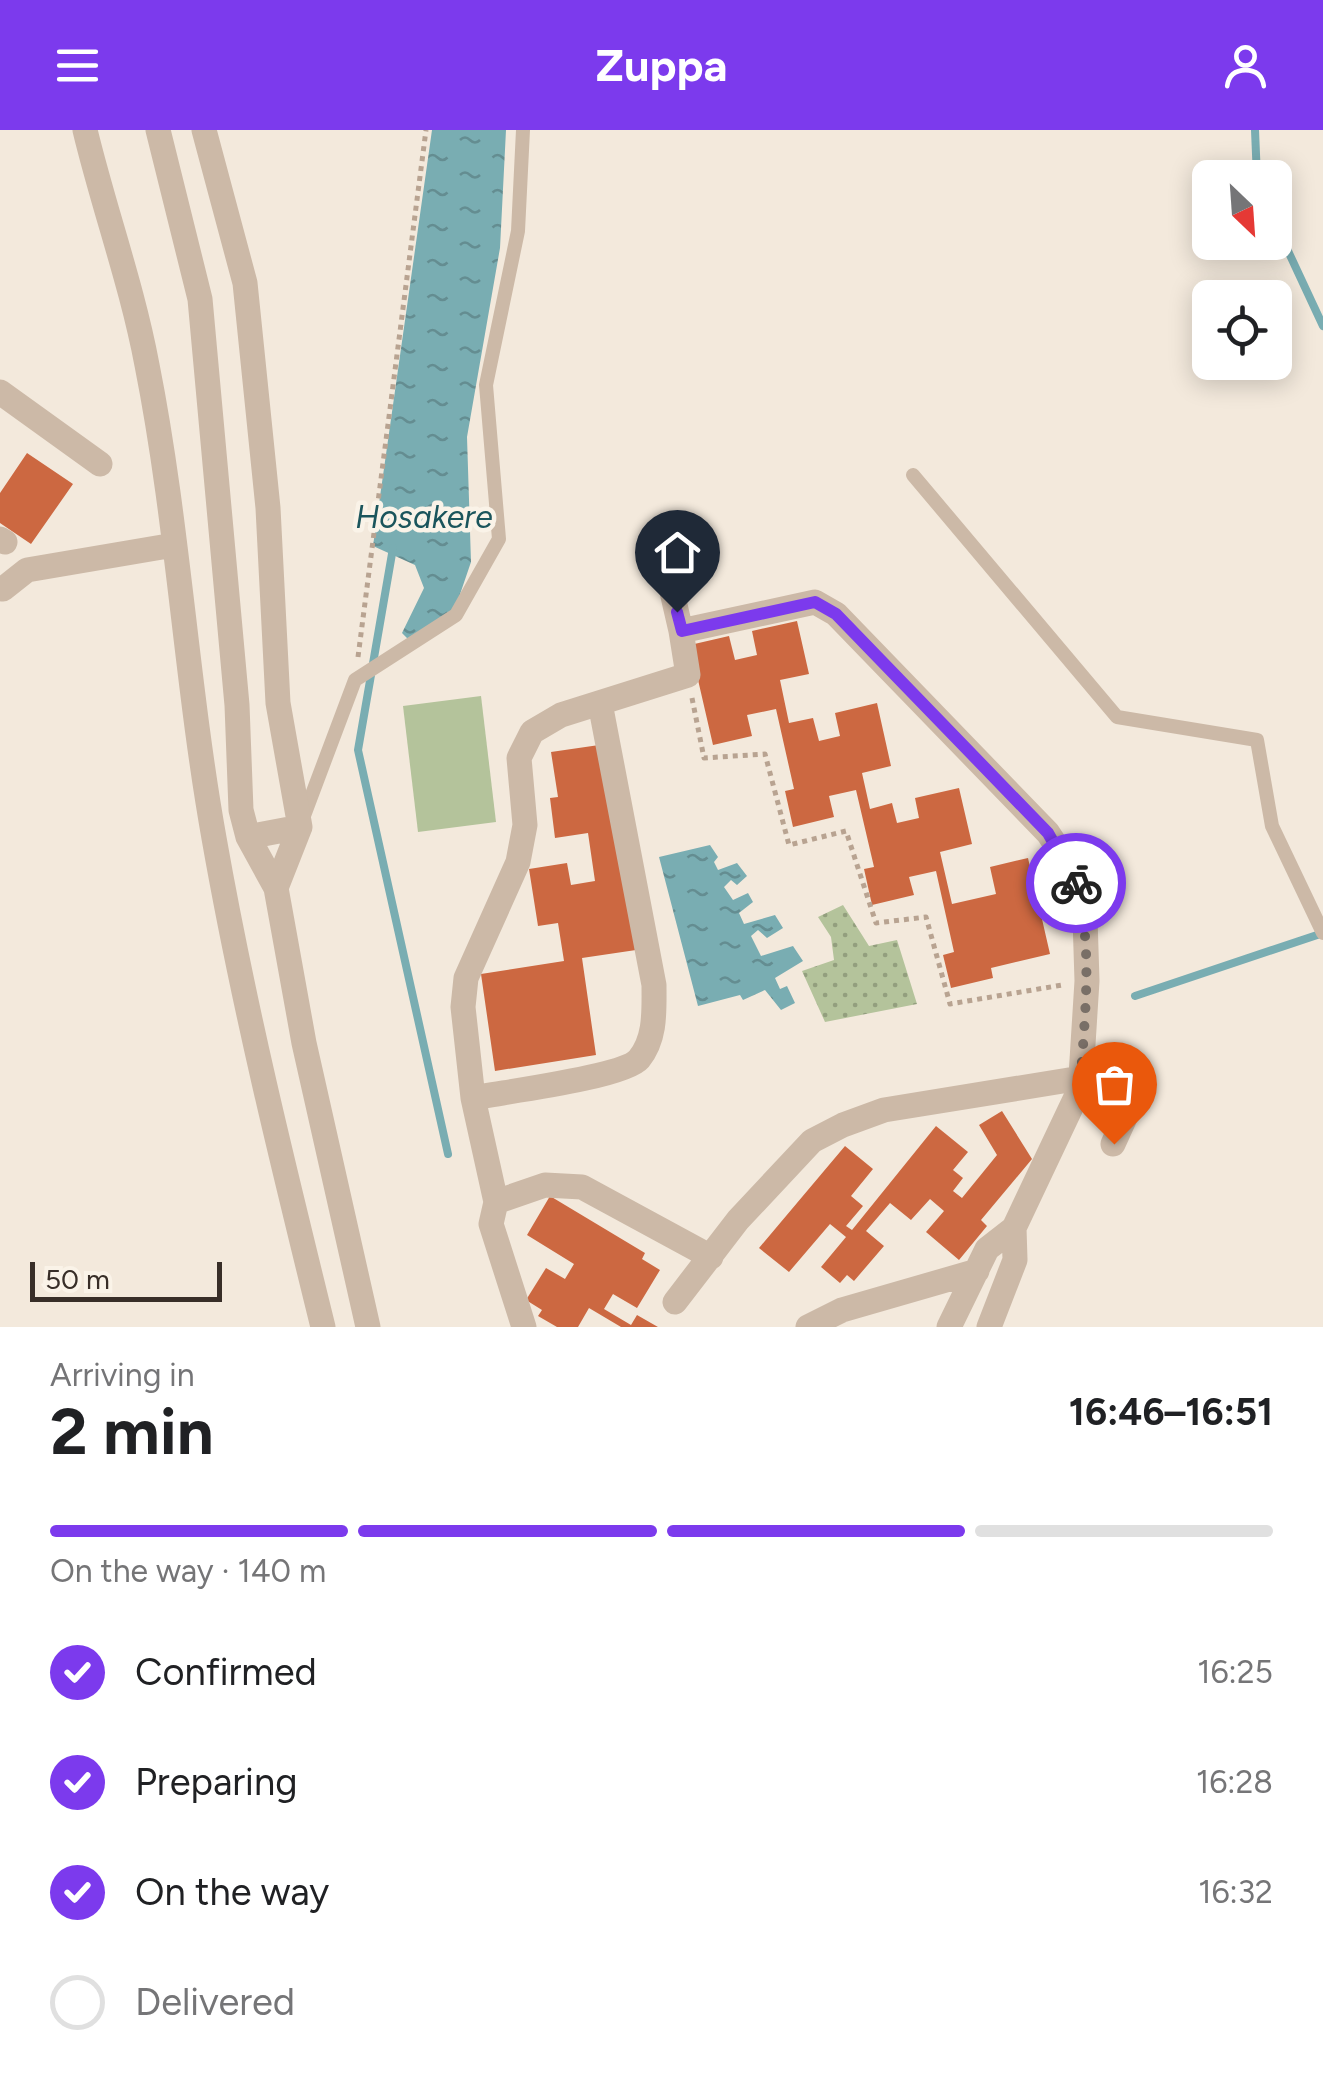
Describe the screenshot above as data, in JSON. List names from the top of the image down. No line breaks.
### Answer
{"water":["Hosakere"],"scale_bar":"50 m","north":"bottom right","page":{"header":"Zuppa","scale":"50 m","heading":["2 min","Arriving in","16:46–16:51"],"bar":"On the way · 140 m","list":[["Confirmed","16:25"],["Preparing","16:28"],["On the way","16:32"],"Delivered"]}}
